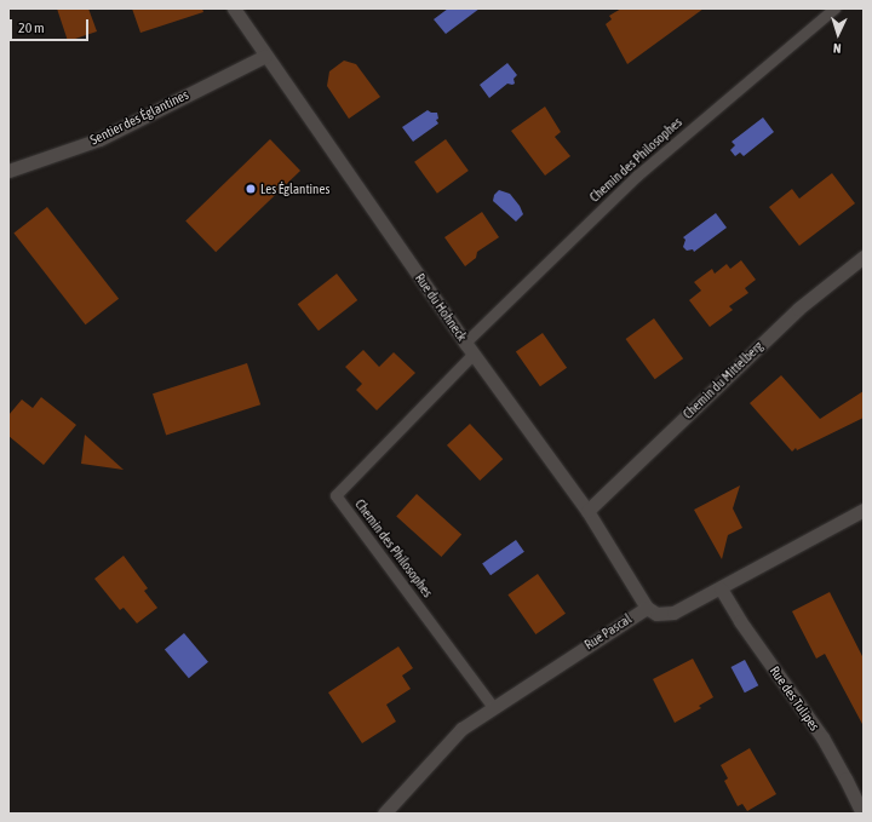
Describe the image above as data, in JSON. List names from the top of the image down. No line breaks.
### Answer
{"streets":{"street":["Sentier des Églantines","Rue du Hohneck","Chemin du Mittelberg","Rue Pascal","Rue des Tulipes"],"lane":["Chemin des Philosophes"]},"crossings":[["Sentier des Églantines","Rue du Hohneck"],["Chemin des Philosophes","Rue du Hohneck"],["Chemin des Philosophes","Rue Pascal"],["Rue du Hohneck","Chemin du Mittelberg"],["Rue du Hohneck","Rue Pascal"],["Rue Pascal","Rue des Tulipes"]],"places":["Les Églantines"],"scale_bar":"20 m","north":"bottom"}
